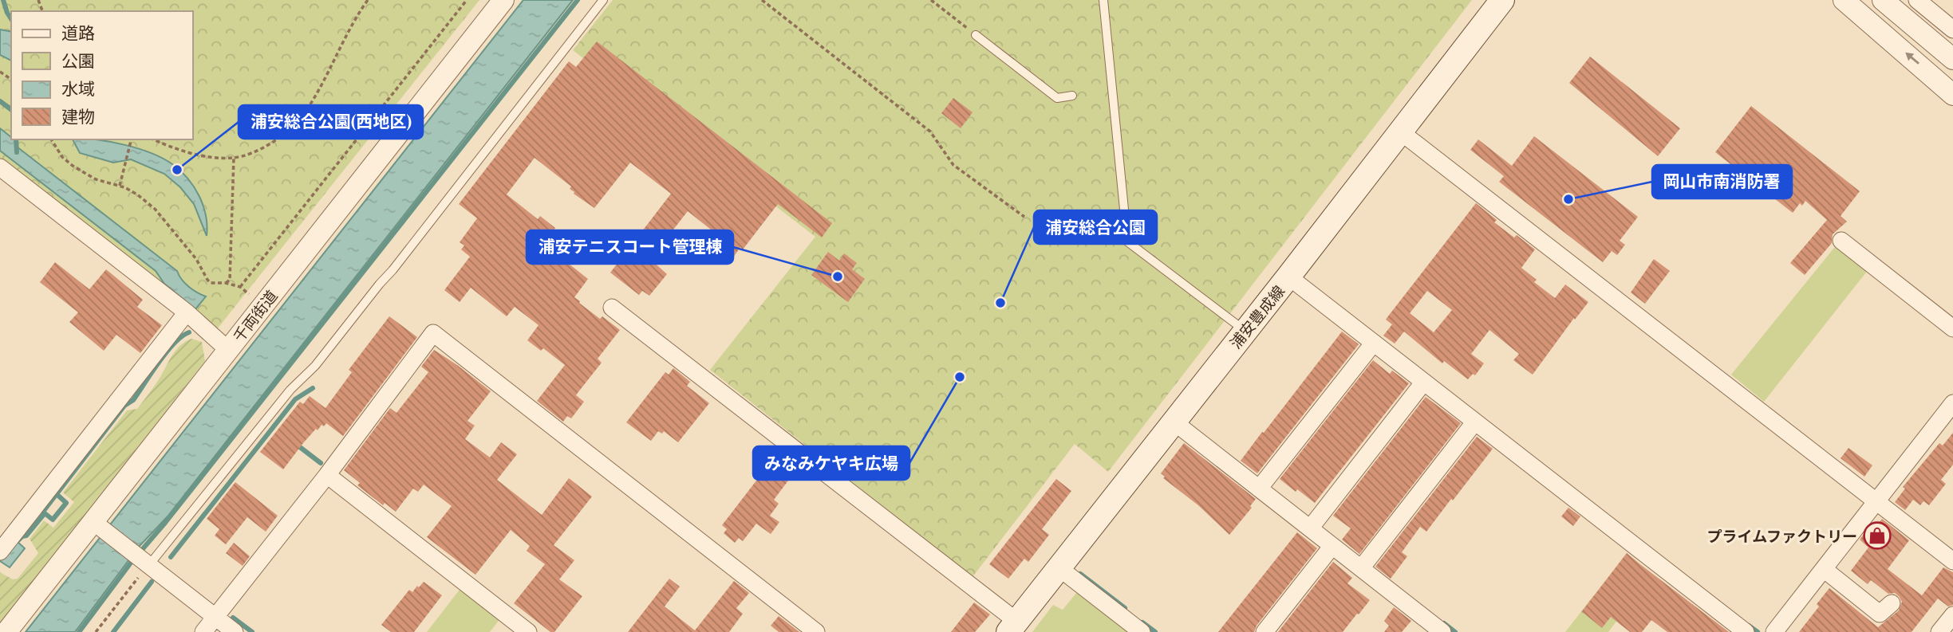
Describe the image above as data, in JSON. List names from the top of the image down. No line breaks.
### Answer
{"streets":{"main road":["浦安豊成線"],"street":["千両街道"]},"places":{"other":["浦安総合公園(西地区)","岡山市南消防署","浦安テニスコート管理棟","浦安総合公園","みなみケヤキ広場"],"shop":["プライムファクトリー"]},"legend":["道路","公園","水域","建物"]}
